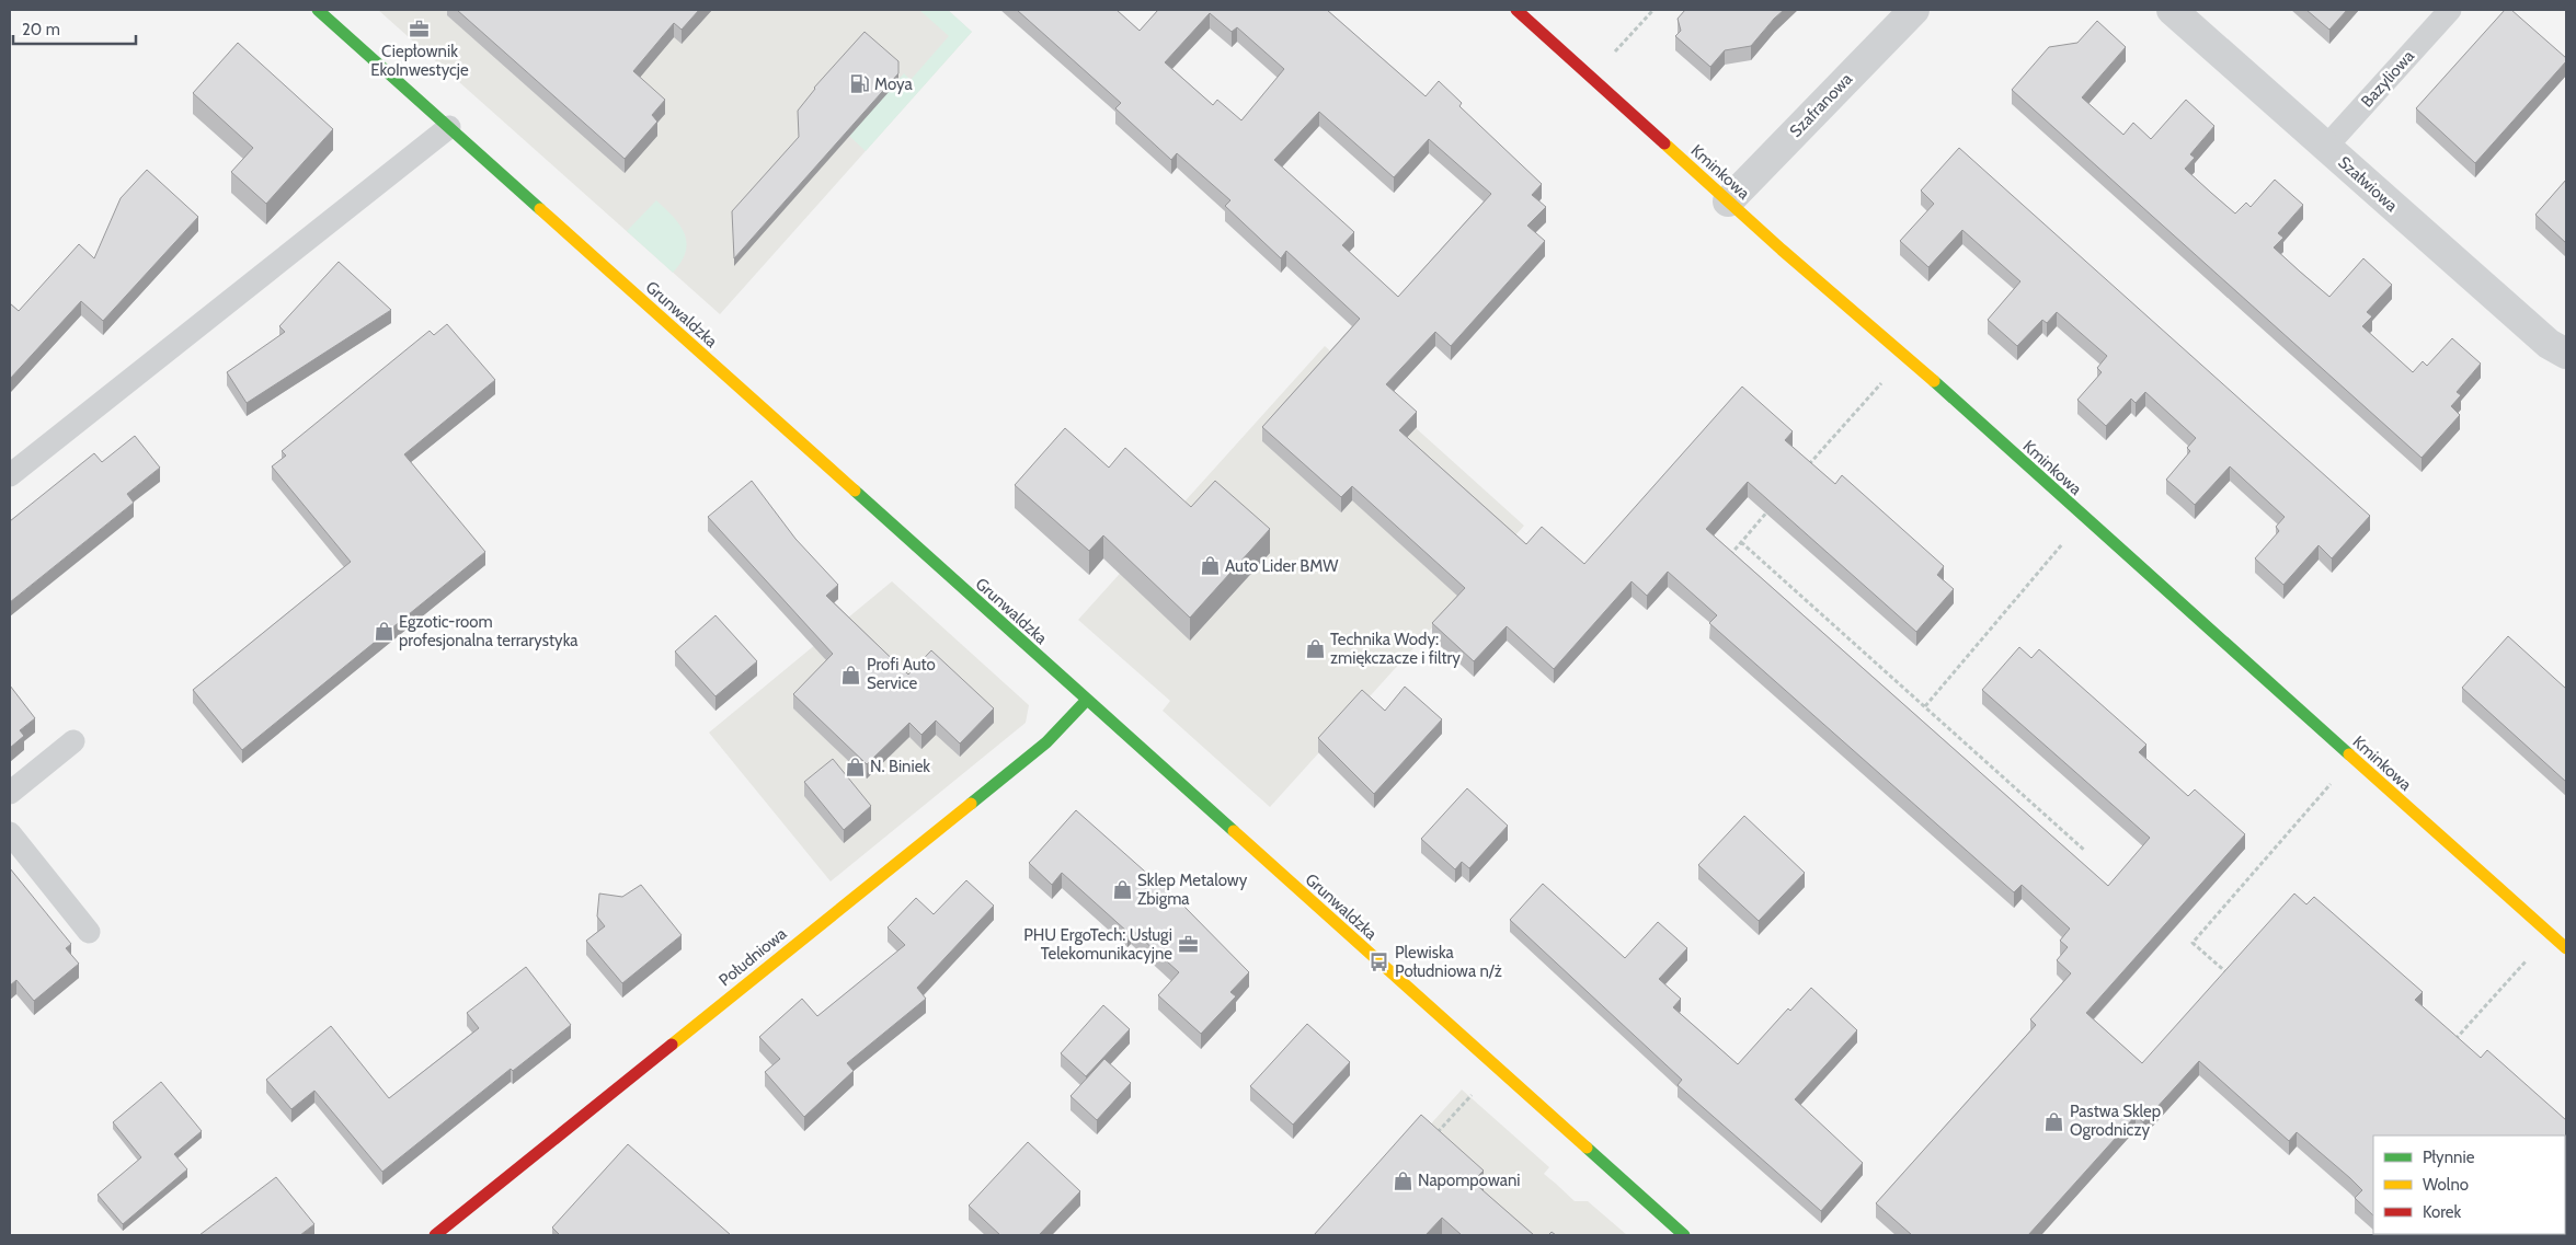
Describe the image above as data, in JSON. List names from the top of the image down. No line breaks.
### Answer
{"streets":{"street":["Szafranowa","Kminkowa","Szałwiowa","Grunwaldzka","Południowa"],"lane":["Bazyliowa"]},"crossings":[["Bazyliowa","Szałwiowa"],["Szafranowa","Kminkowa"],["Grunwaldzka","Południowa"]],"places":{"office":["Ciepłownik EkoInwestycje","PHU ErgoTech: Usługi Telekomunikacyjne"],"fuel station":["Moya"],"shop":["Auto Lider BMW","Egzotic-room profesjonalna terrarystyka","Technika Wody: zmiękczacze i filtry","Profi Auto Service","N. Biniek","Sklep Metalowy Zbigma","Pastwa Sklep Ogrodniczy","Napompowani"],"bus stop":["Plewiska Południowa n/ż"]},"legend":["Płynnie","Wolno","Korek"],"scale_bar":"20 m"}
